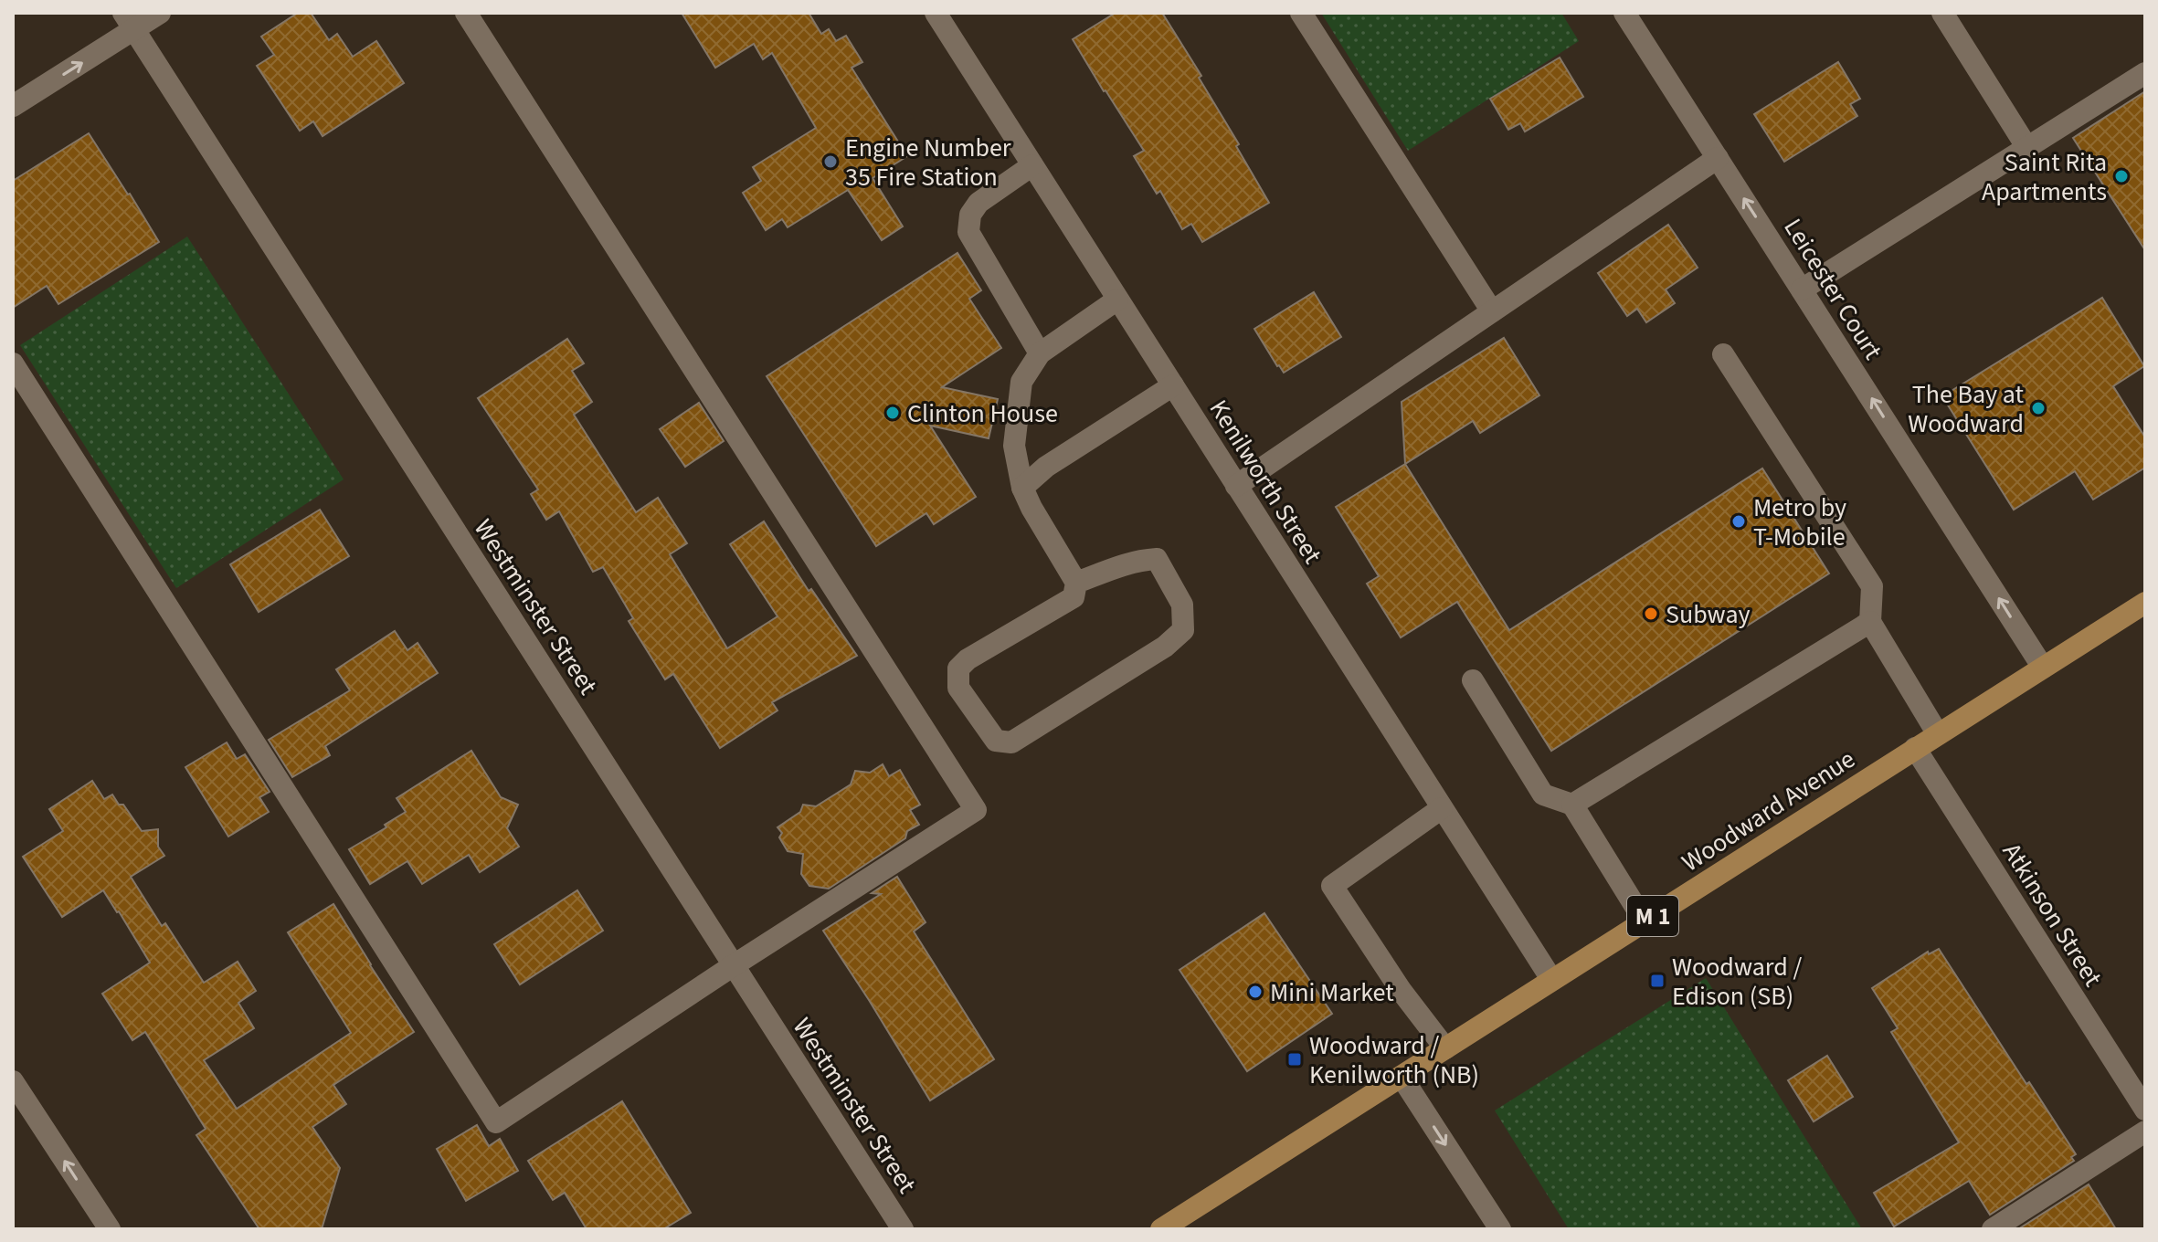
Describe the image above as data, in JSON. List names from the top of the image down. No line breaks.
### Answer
{"streets":{"main road":["Woodward Avenue","M 1"],"street":["Leicester Court","Kenilworth Street","Westminster Street","Atkinson Street"]},"crossings":[["Leicester Court","Woodward Avenue"],["Kenilworth Street","Woodward Avenue"],["Woodward Avenue","Atkinson Street"]],"places":{"other":["Engine Number 35 Fire Station","Saint Rita Apartments","The Bay at Woodward","Clinton House","Metro by T-Mobile","Subway","Mini Market"],"transit":["Woodward / Edison (SB)","Woodward / Kenilworth (NB)"]}}
